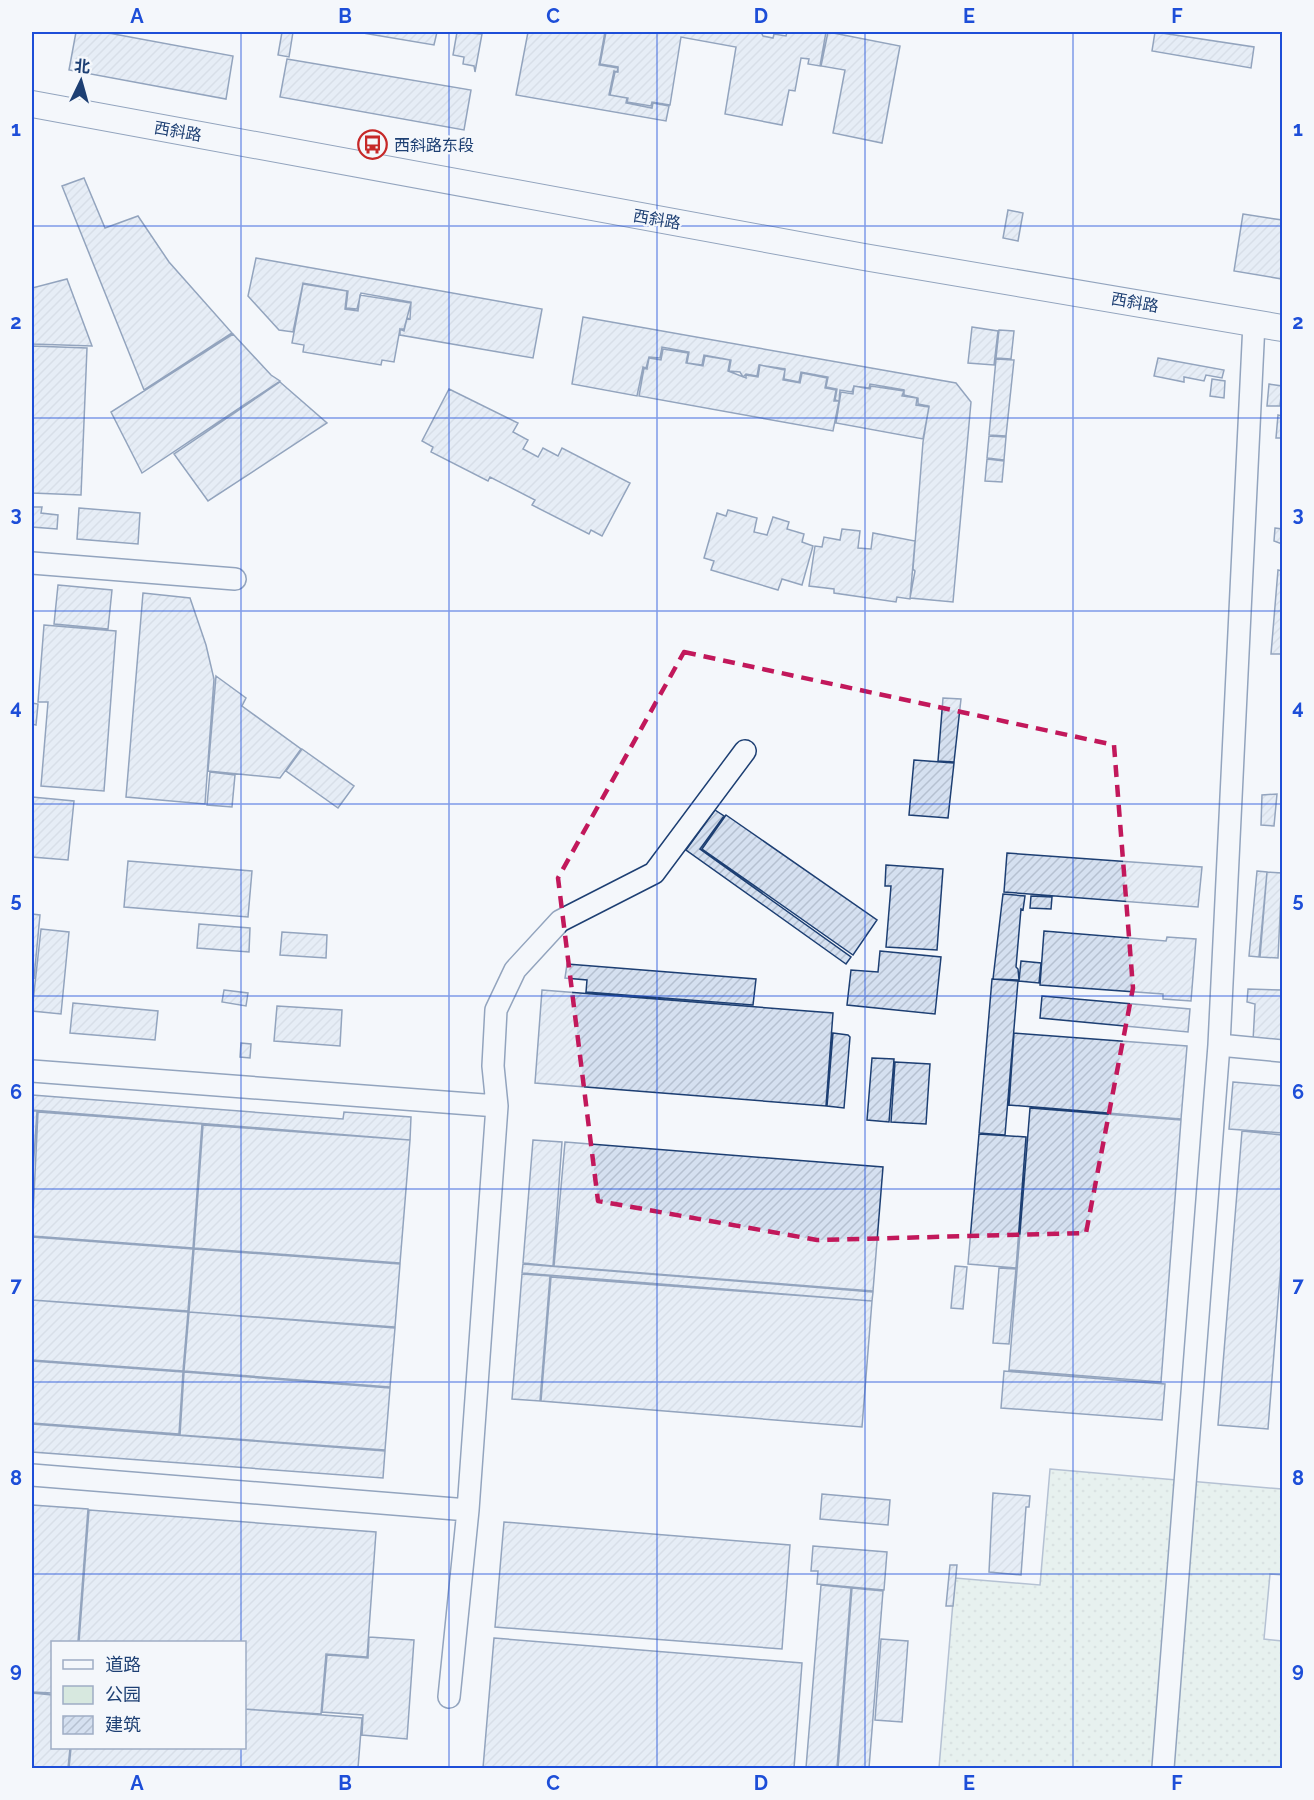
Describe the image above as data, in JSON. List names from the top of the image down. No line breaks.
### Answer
{"streets":{"street":["西斜路"]},"places":{"bus stop":["西斜路东段"]},"legend":["道路","公园","建筑"],"north":"top","grid":{"columns":["A","B","C","D","E","F"],"rows":["1","2","3","4","5","6","7","8","9"]}}
